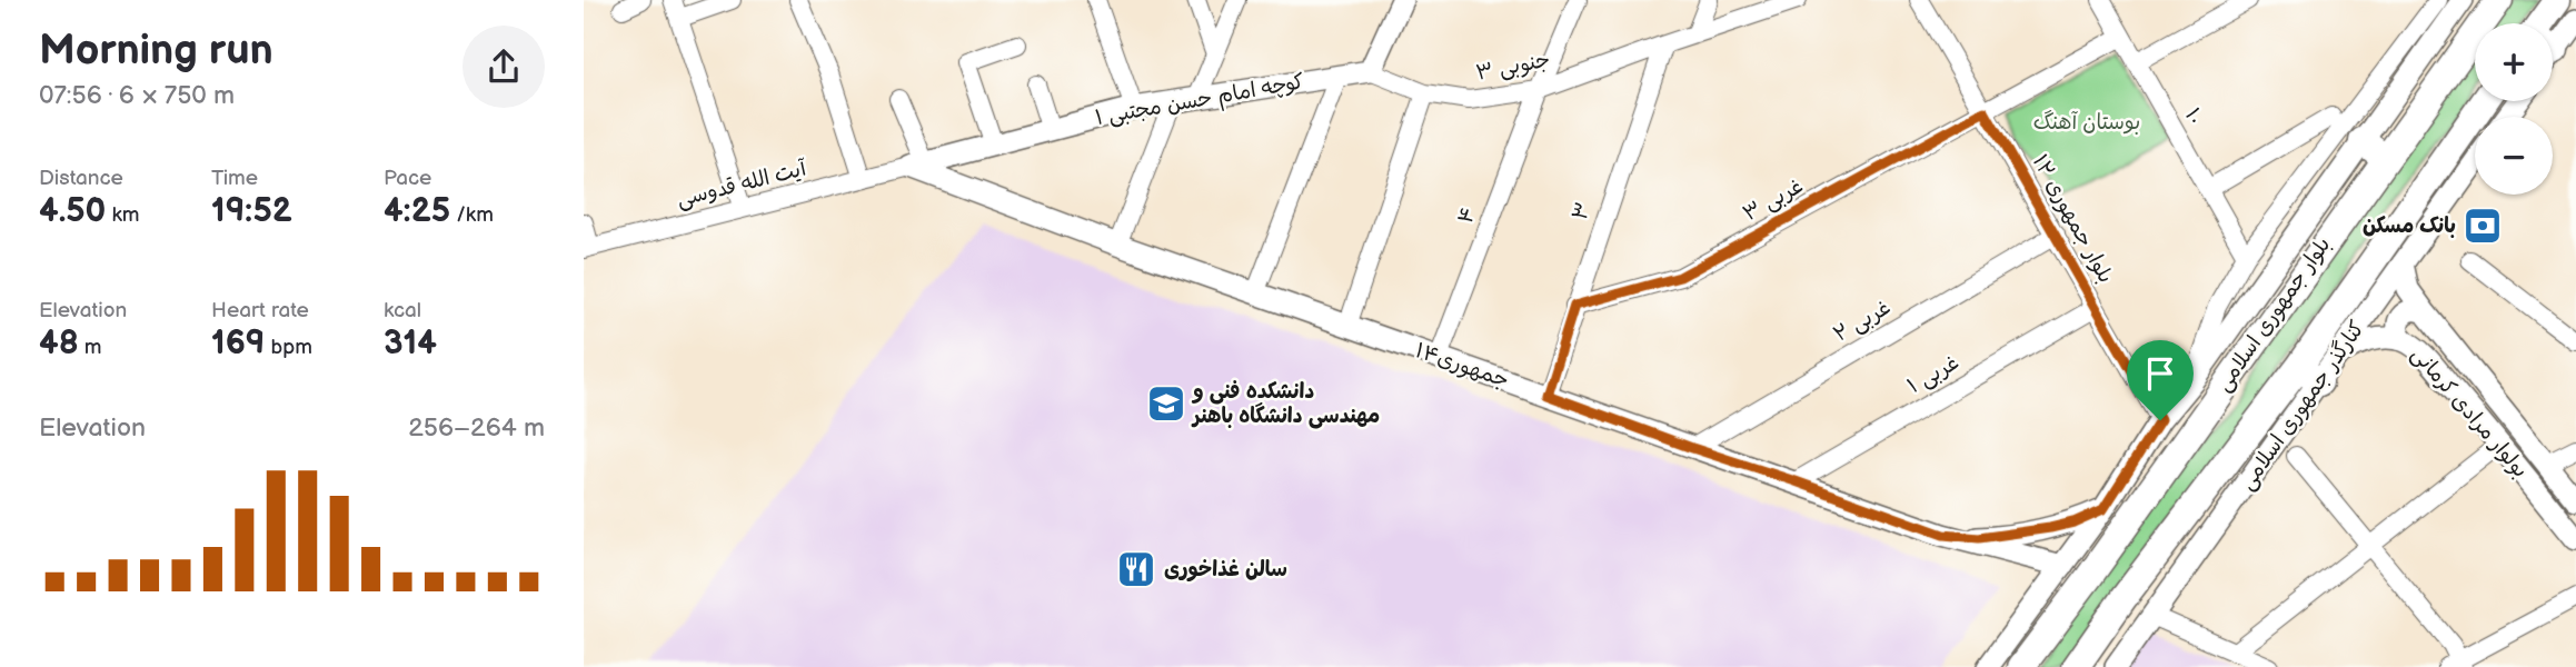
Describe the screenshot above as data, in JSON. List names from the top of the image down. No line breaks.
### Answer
{"streets":{"main road":["بلوار جمهوری اسلامی"],"street":["۳ جنوبی","کوچه امام حسن مجتبی ۱","۱۰","آیت الله قدوسی","۳ غربی","۳","۴","بلوار جمهوری ۱۲","۲ غربی","جمهوری۱۴","۱ غربی","کنارگذر جمهوری اسلامی","بولوار مرادی کرمانی"]},"crossings":[["۳ جنوبی","کوچه امام حسن مجتبی ۱"],["۳ جنوبی","۳"],["۳ جنوبی","۴"],["کوچه امام حسن مجتبی ۱","آیت الله قدوسی"],["کوچه امام حسن مجتبی ۱","جمهوری۱۴"],["۱۰","۳ غربی"],["آیت الله قدوسی","جمهوری۱۴"],["۳ غربی","۳"],["۳ غربی","بلوار جمهوری ۱۲"],["۳","جمهوری۱۴"],["۴","جمهوری۱۴"],["بلوار جمهوری ۱۲","۲ غربی"],["بلوار جمهوری ۱۲","۱ غربی"],["۲ غربی","جمهوری۱۴"],["جمهوری۱۴","۱ غربی"],["کنارگذر جمهوری اسلامی","بولوار مرادی کرمانی"]],"parks":["بوستان آهنگ"],"places":{"bank":["بانک مسکن"],"school or university":["دانشکده فنی و مهندسی دانشگاه باهنر"],"restaurant":["سالن غذاخوری"]},"page":{"heading":["Morning run","07:56 · 6 × 750 m"],"map_buttons":["+","−"],"stats":[["Distance","4.50 km"],["Time","19:52"],["Pace","4:25 /km"],["Elevation","48 m"],["Heart rate","169 bpm"],["kcal","314"]],"chart":["Elevation","256–264 m"]}}
